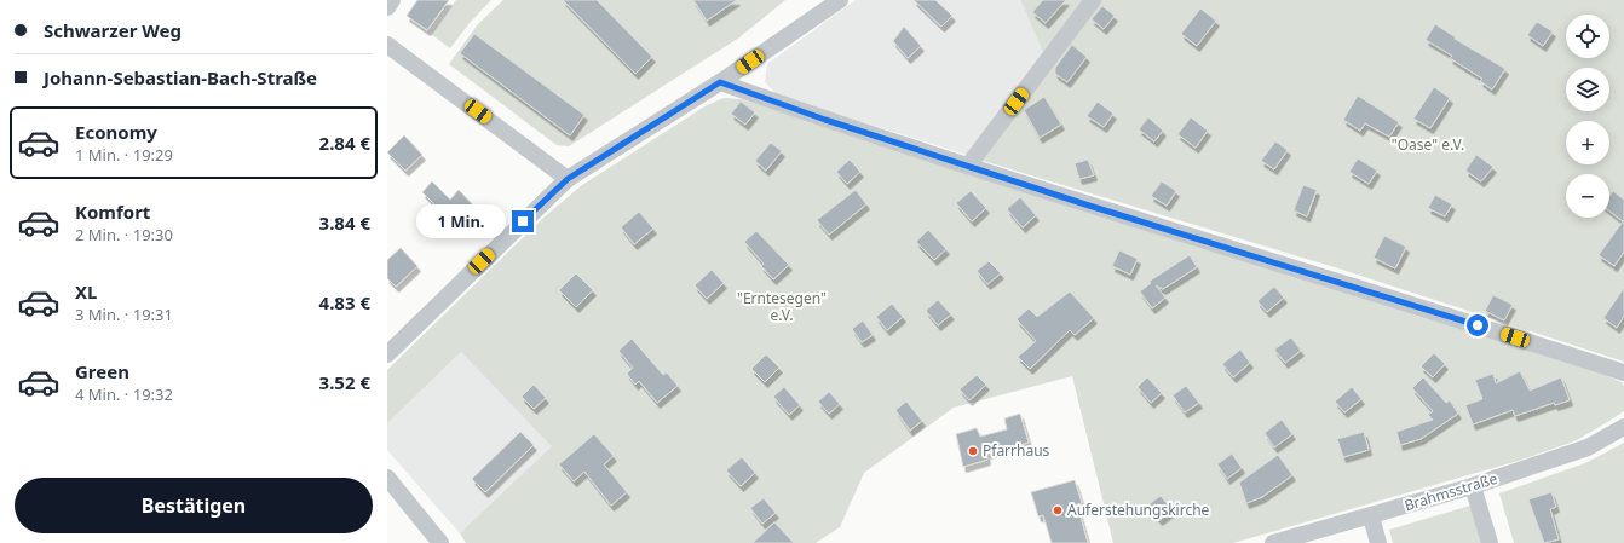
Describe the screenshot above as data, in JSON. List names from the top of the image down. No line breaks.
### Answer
{"streets":{"street":["Brahmsstraße"]},"parks":["\"Oase\" e.V.","\"Erntesegen\" e.V."],"places":["Pfarrhaus","Auferstehungskirche"],"page":{"banner":["Schwarzer Weg","Johann-Sebastian-Bach-Straße"],"map_buttons":["+","−"],"list":[{"name":"Economy","note":"1 Min. · 19:29","value":"2.84 €"},{"name":"Komfort","note":"2 Min. · 19:30","value":"3.84 €"},{"name":"XL","note":"3 Min. · 19:31","value":"4.83 €"},{"name":"Green","note":"4 Min. · 19:32","value":"3.52 €"}],"bubble":"1 Min.","buttons":"Bestätigen"}}
